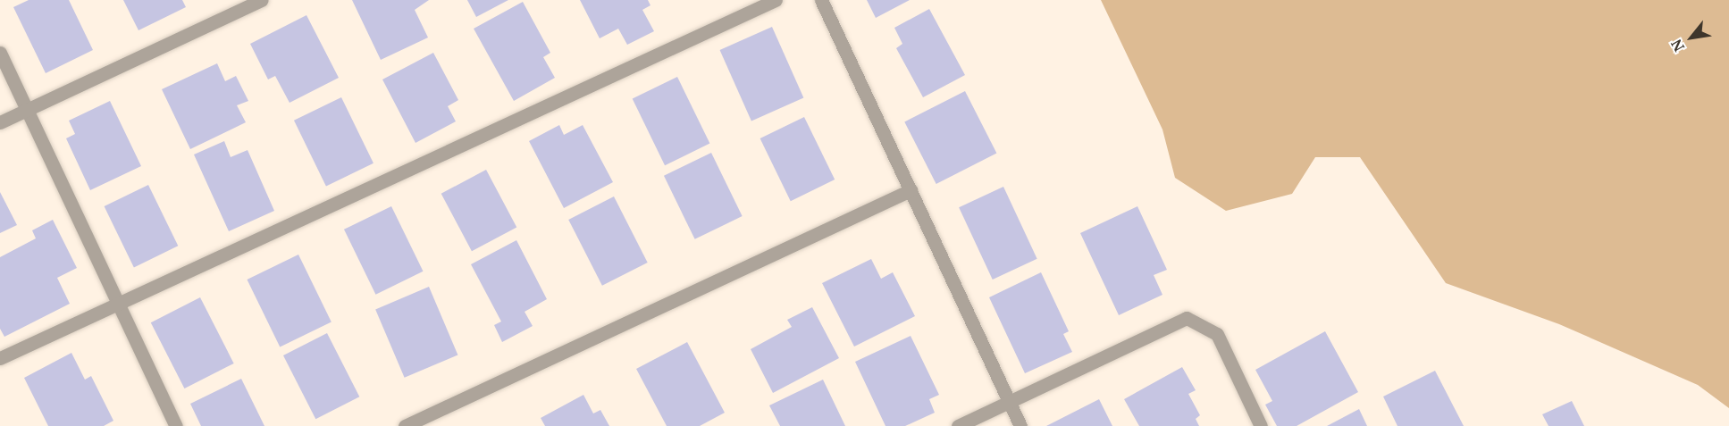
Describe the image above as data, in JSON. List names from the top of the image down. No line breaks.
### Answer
{"north":"bottom left"}
